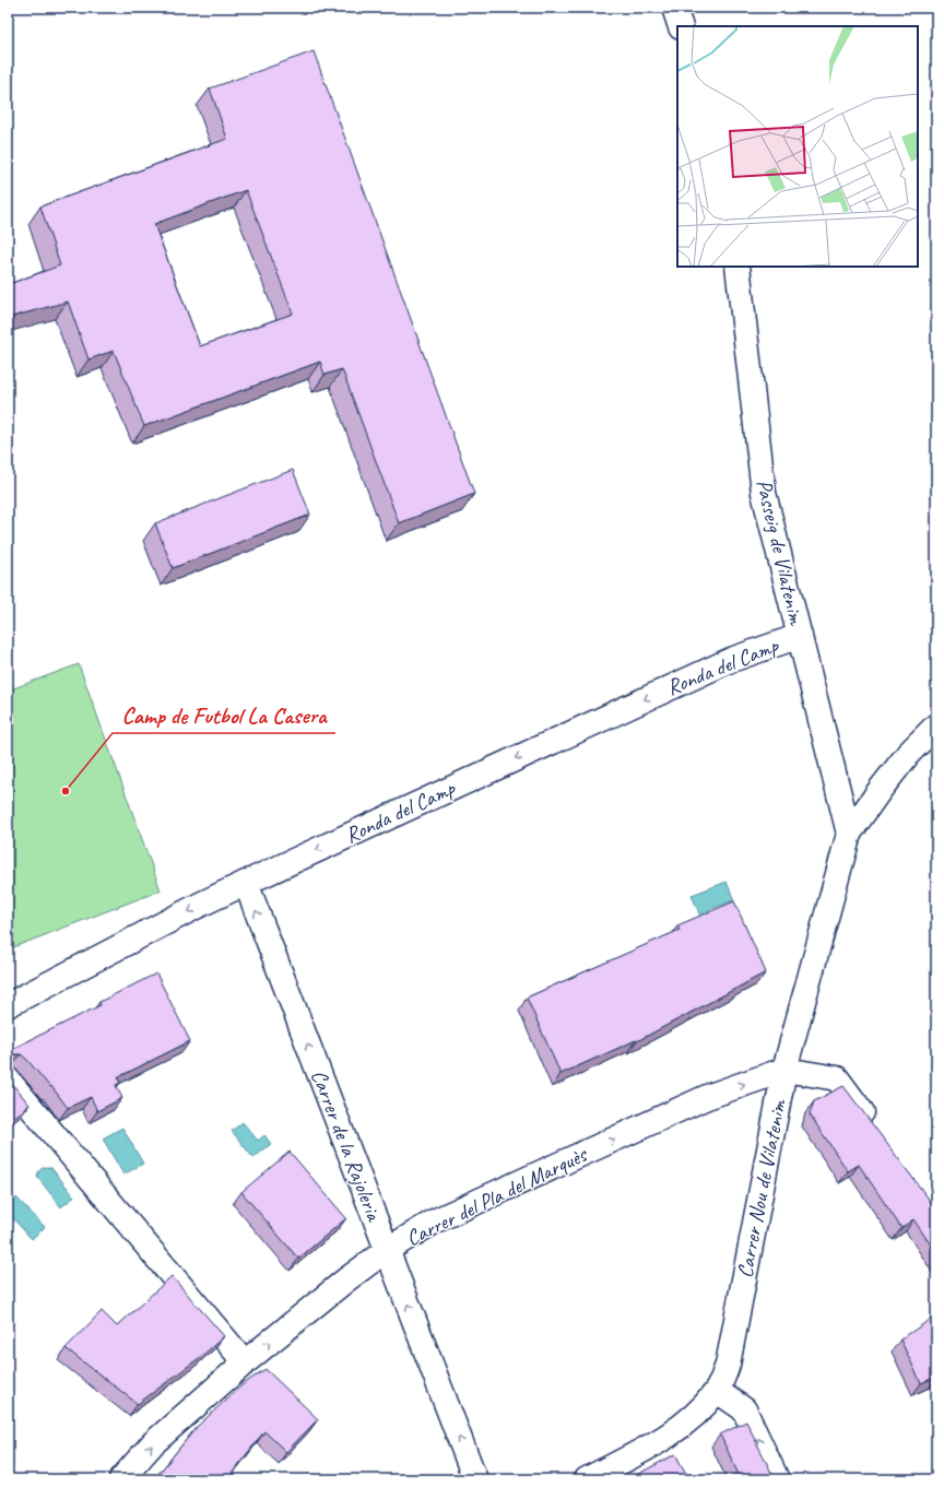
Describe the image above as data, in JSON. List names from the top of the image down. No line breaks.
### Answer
{"streets":{"street":["Passeig de Vilatenim","Ronda del Camp","Carrer de la Rajoleria","Carrer Nou de Vilatenim","Carrer del Pla del Marquès"]},"crossings":[["Passeig de Vilatenim","Ronda del Camp"],["Passeig de Vilatenim","Carrer Nou de Vilatenim"],["Ronda del Camp","Carrer de la Rajoleria"],["Carrer de la Rajoleria","Carrer del Pla del Marquès"],["Carrer Nou de Vilatenim","Carrer del Pla del Marquès"]],"one_way":["Ronda del Camp","Carrer de la Rajoleria","Carrer del Pla del Marquès"],"places":["Camp de Futbol La Casera"]}
